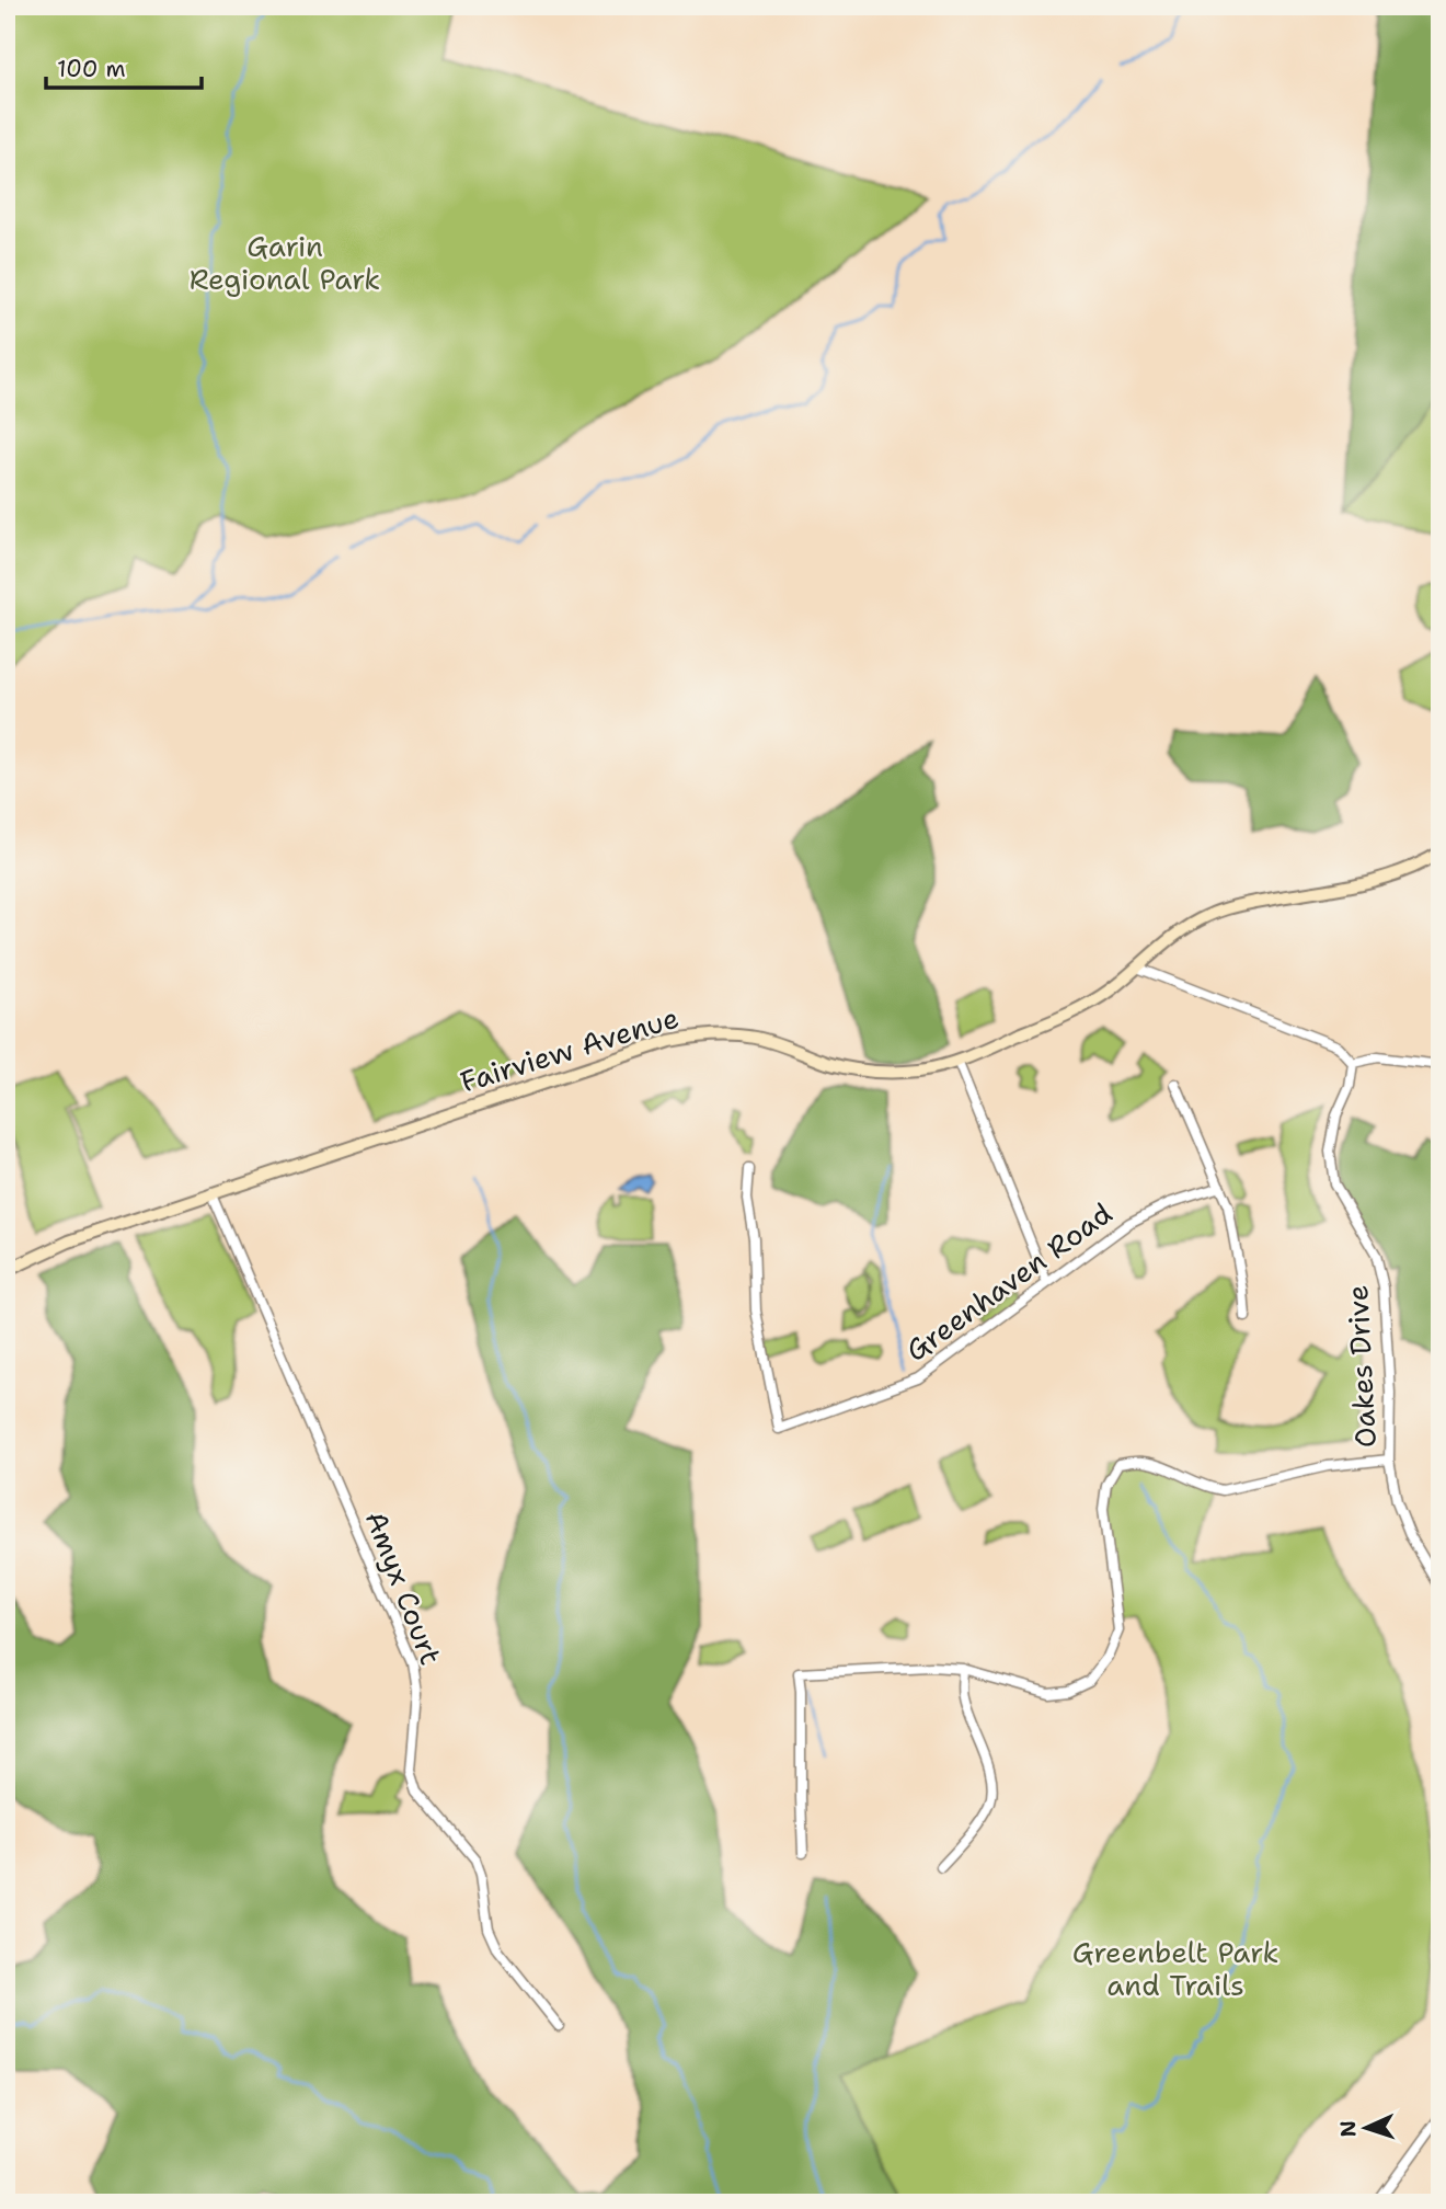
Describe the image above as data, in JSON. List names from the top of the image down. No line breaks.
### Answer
{"streets":{"main road":["Fairview Avenue"],"street":["Greenhaven Road","Oakes Drive","Amyx Court"]},"crossings":[["Fairview Avenue","Amyx Court"]],"parks":["Garin Regional Park","Greenbelt Park and Trails"],"scale_bar":"100 m","north":"left"}
